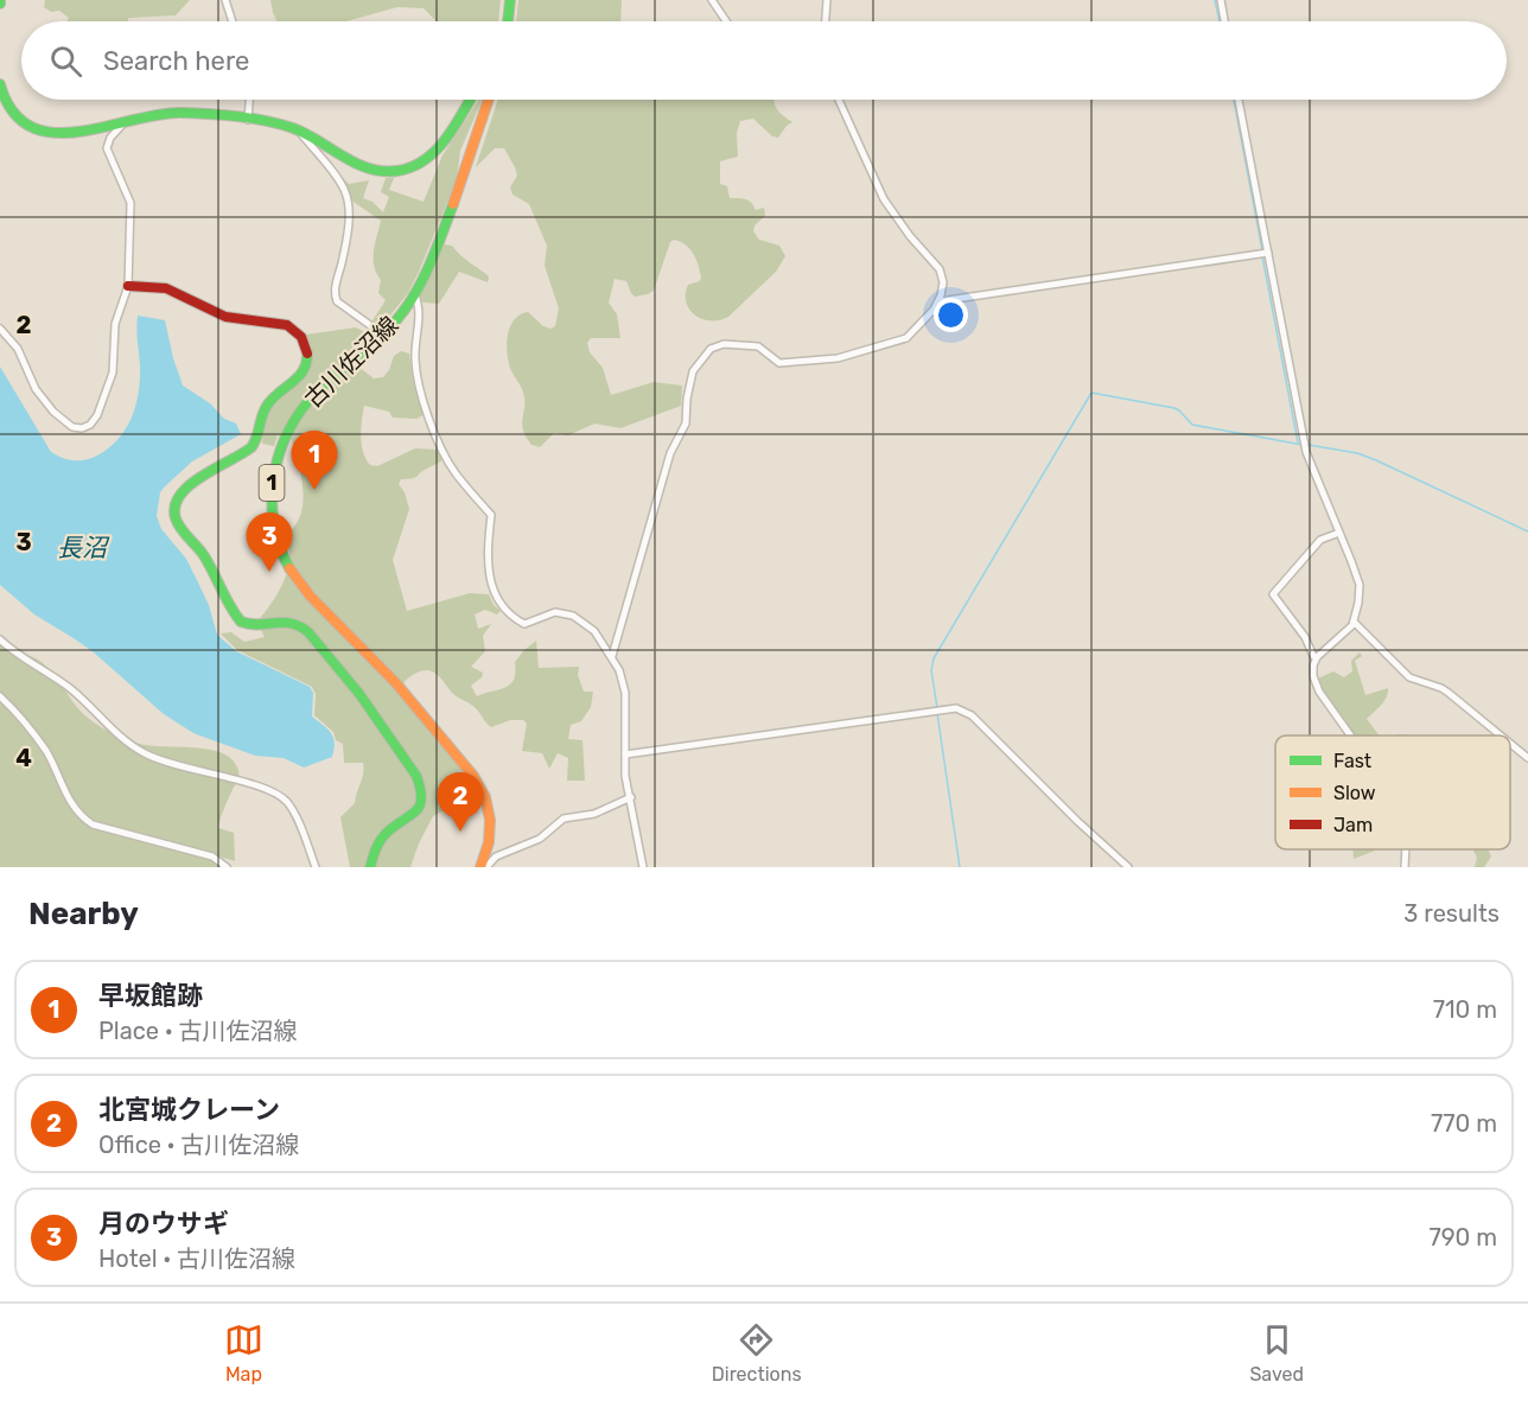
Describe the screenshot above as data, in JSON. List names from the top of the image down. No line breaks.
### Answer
{"streets":{"street":["古川佐沼線","1"]},"water":["長沼"],"legend":["Fast","Slow","Jam"],"page":{"search":"Search here","pins":["1","3","2"],"heading":["Nearby","3 results"],"list":[{"mark":"1","name":"早坂館跡","note":"Place · 古川佐沼線","value":"710 m"},{"mark":"2","name":"北宮城クレーン","note":"Office · 古川佐沼線","value":"770 m"},{"mark":"3","name":"月のウサギ","note":"Hotel · 古川佐沼線","value":"790 m"}],"nav":["Map","Directions","Saved"]},"grid":{"rows":["2","3","4"]}}
